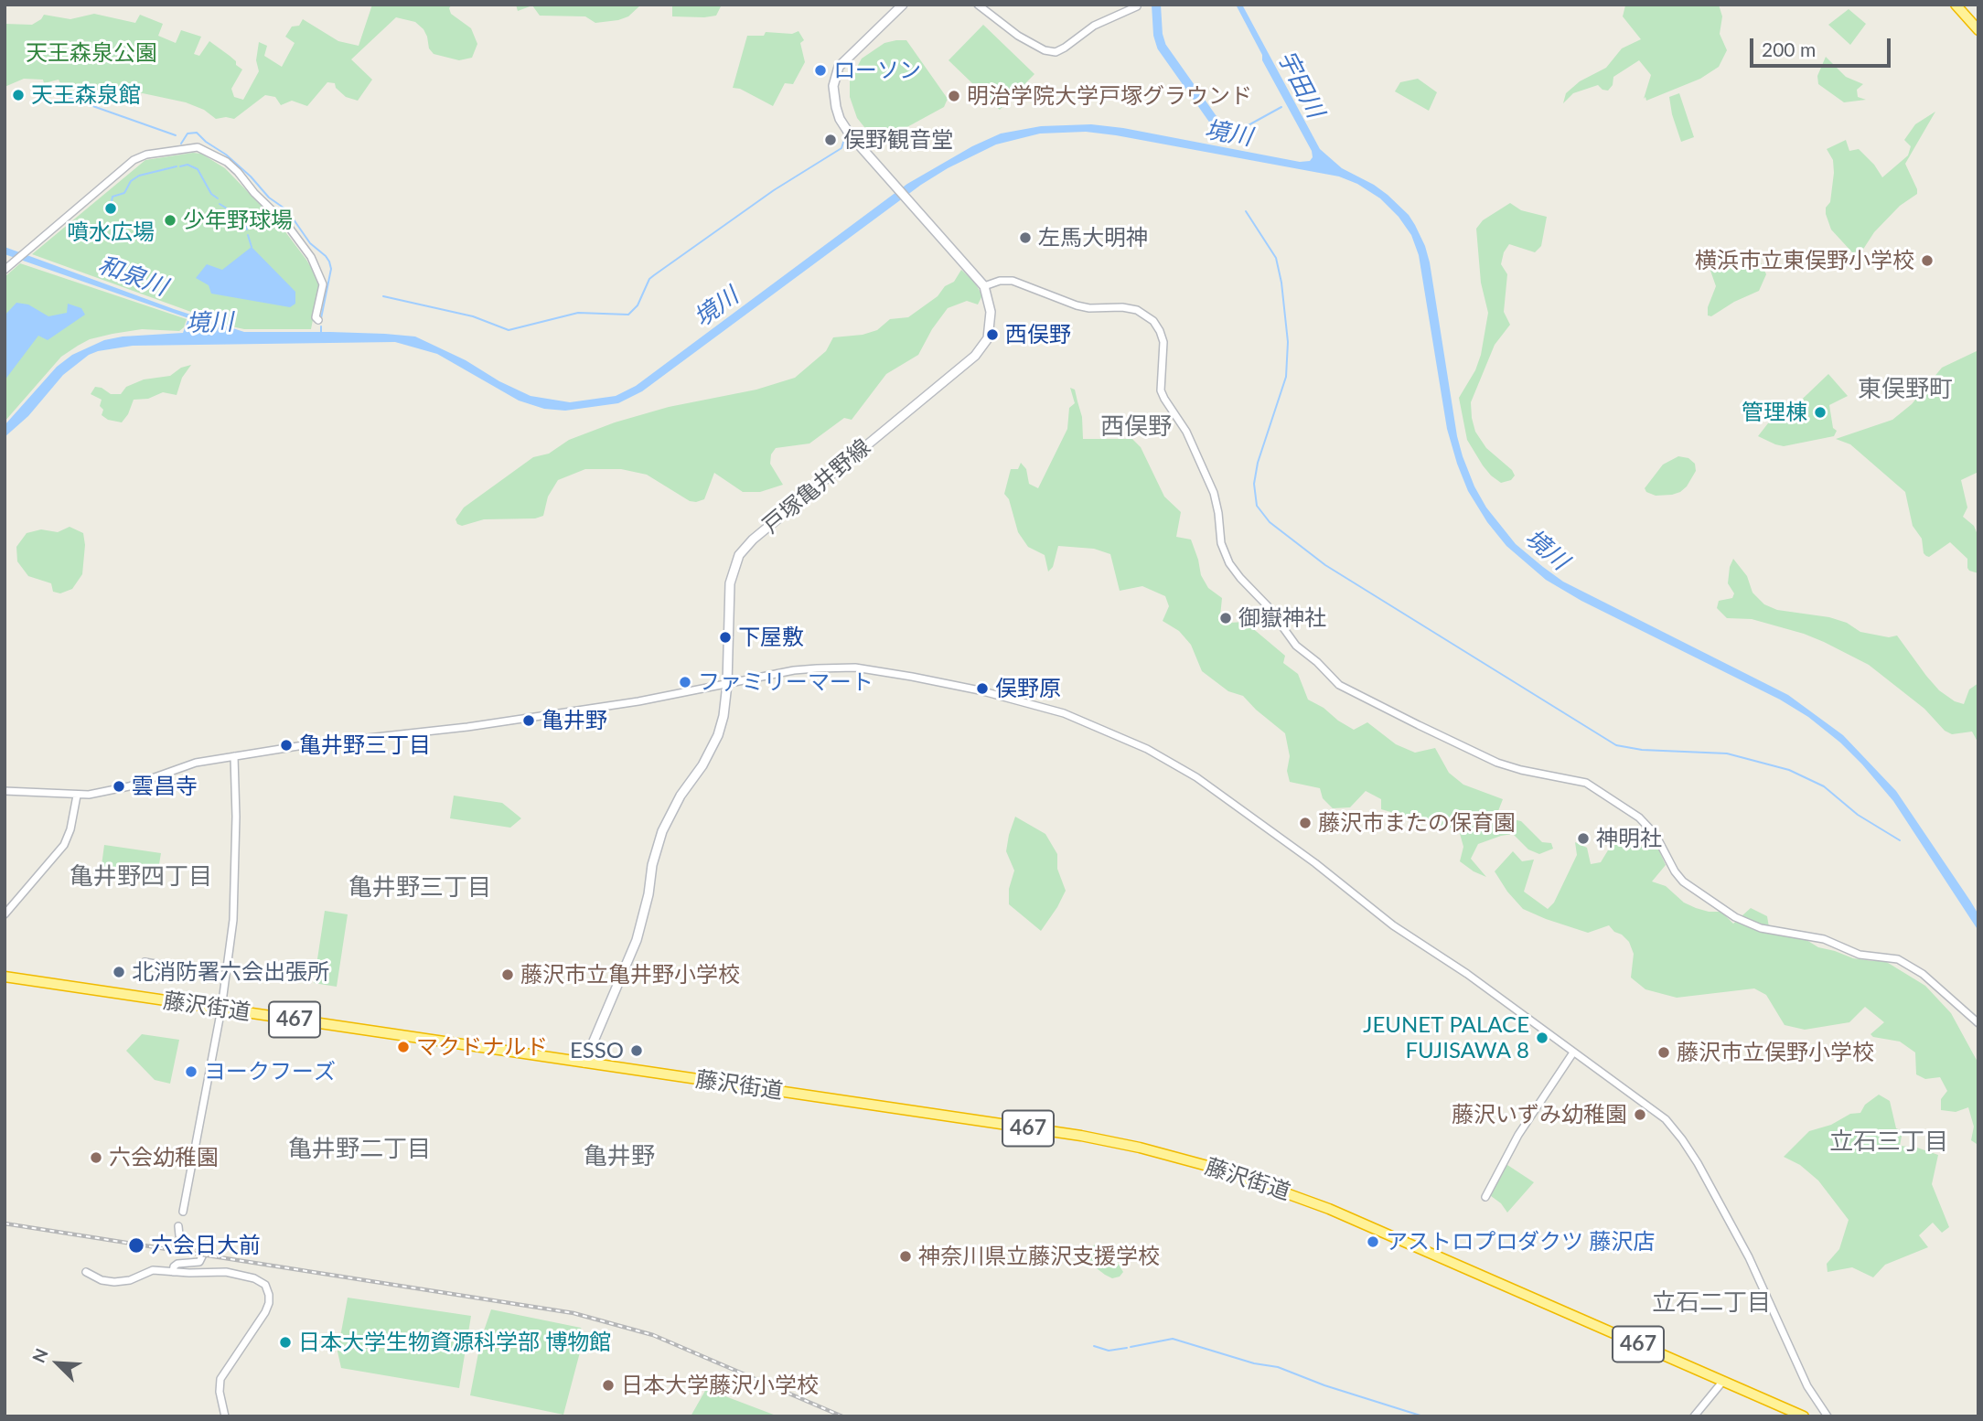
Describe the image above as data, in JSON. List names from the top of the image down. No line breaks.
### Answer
{"streets":{"highway":["藤沢街道","467"],"main road":["戸塚亀井野線"]},"crossings":[["戸塚亀井野線","藤沢街道"],["藤沢街道","467"]],"districts":["東俣野町","西俣野","亀井野四丁目","亀井野三丁目","立石三丁目","亀井野二丁目","亀井野","立石二丁目"],"water":["宇田川","境川","和泉川"],"parks":["天王森泉公園"],"places":["ローソン","天王森泉館","明治学院大学戸塚グラウンド","俣野観音堂","噴水広場","少年野球場","左馬大明神","横浜市立東俣野小学校","西俣野","管理棟","御嶽神社","下屋敷","ファミリーマート","俣野原","亀井野","亀井野三丁目","雲昌寺","藤沢市またの保育園","神明社","北消防署六会出張所","藤沢市立亀井野小学校","JEUNET PALACE FUJISAWA 8","マクドナルド","ESSO","藤沢市立俣野小学校","ヨークフーズ","藤沢いずみ幼稚園","六会幼稚園","アストロプロダクツ 藤沢店","六会日大前","神奈川県立藤沢支援学校","日本大学生物資源科学部 博物館","日本大学藤沢小学校"],"scale_bar":"200 m","north":"top left"}
